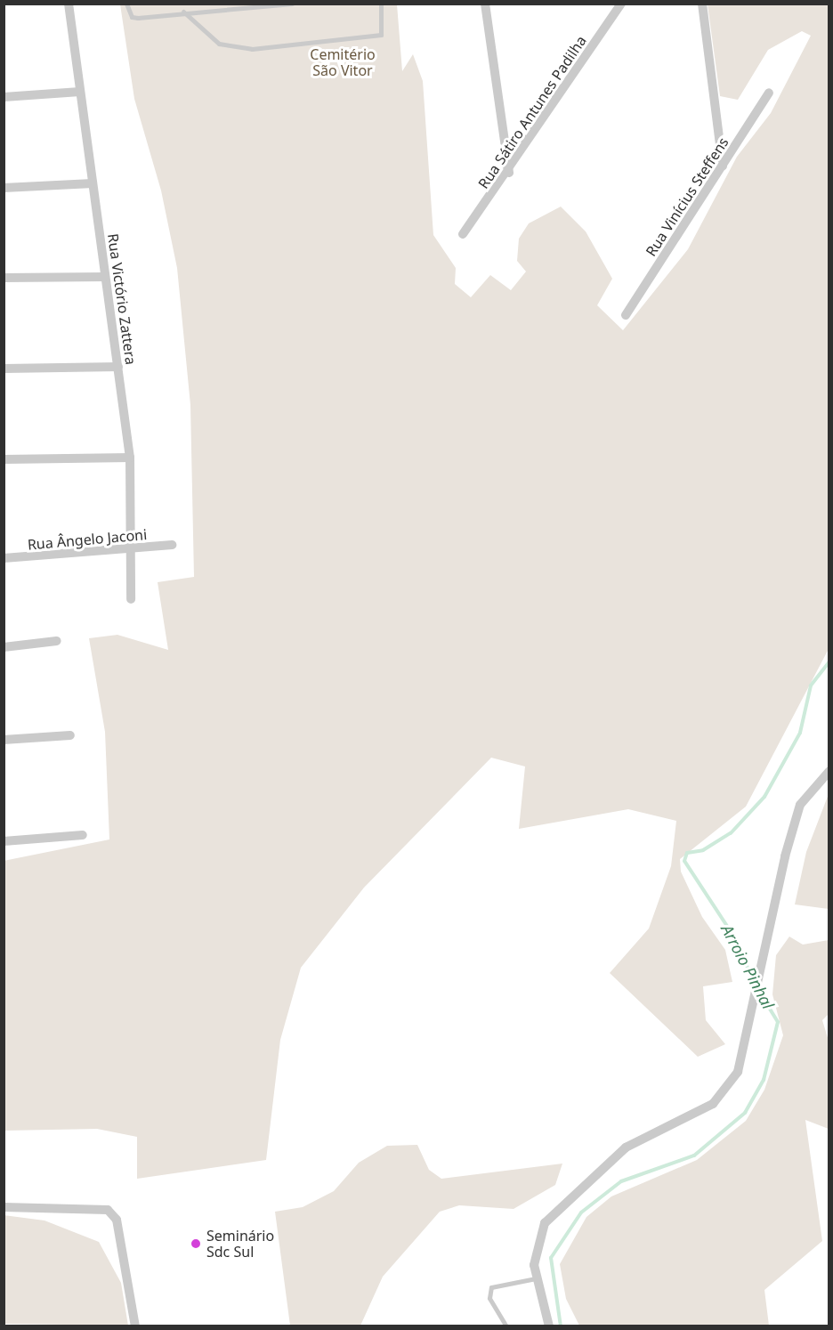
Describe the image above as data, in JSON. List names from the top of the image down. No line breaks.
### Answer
{"streets":{"street":["Rua Sátiro Antunes Padilha","Rua Vinícius Steffens","Rua Victório Zattera","Rua Ângelo Jaconi"]},"crossings":[["Rua Victório Zattera","Rua Ângelo Jaconi"]],"water":["Arroio Pinhal"],"parks":["Cemitério São Vitor"],"places":["Seminário Sdc Sul"]}
